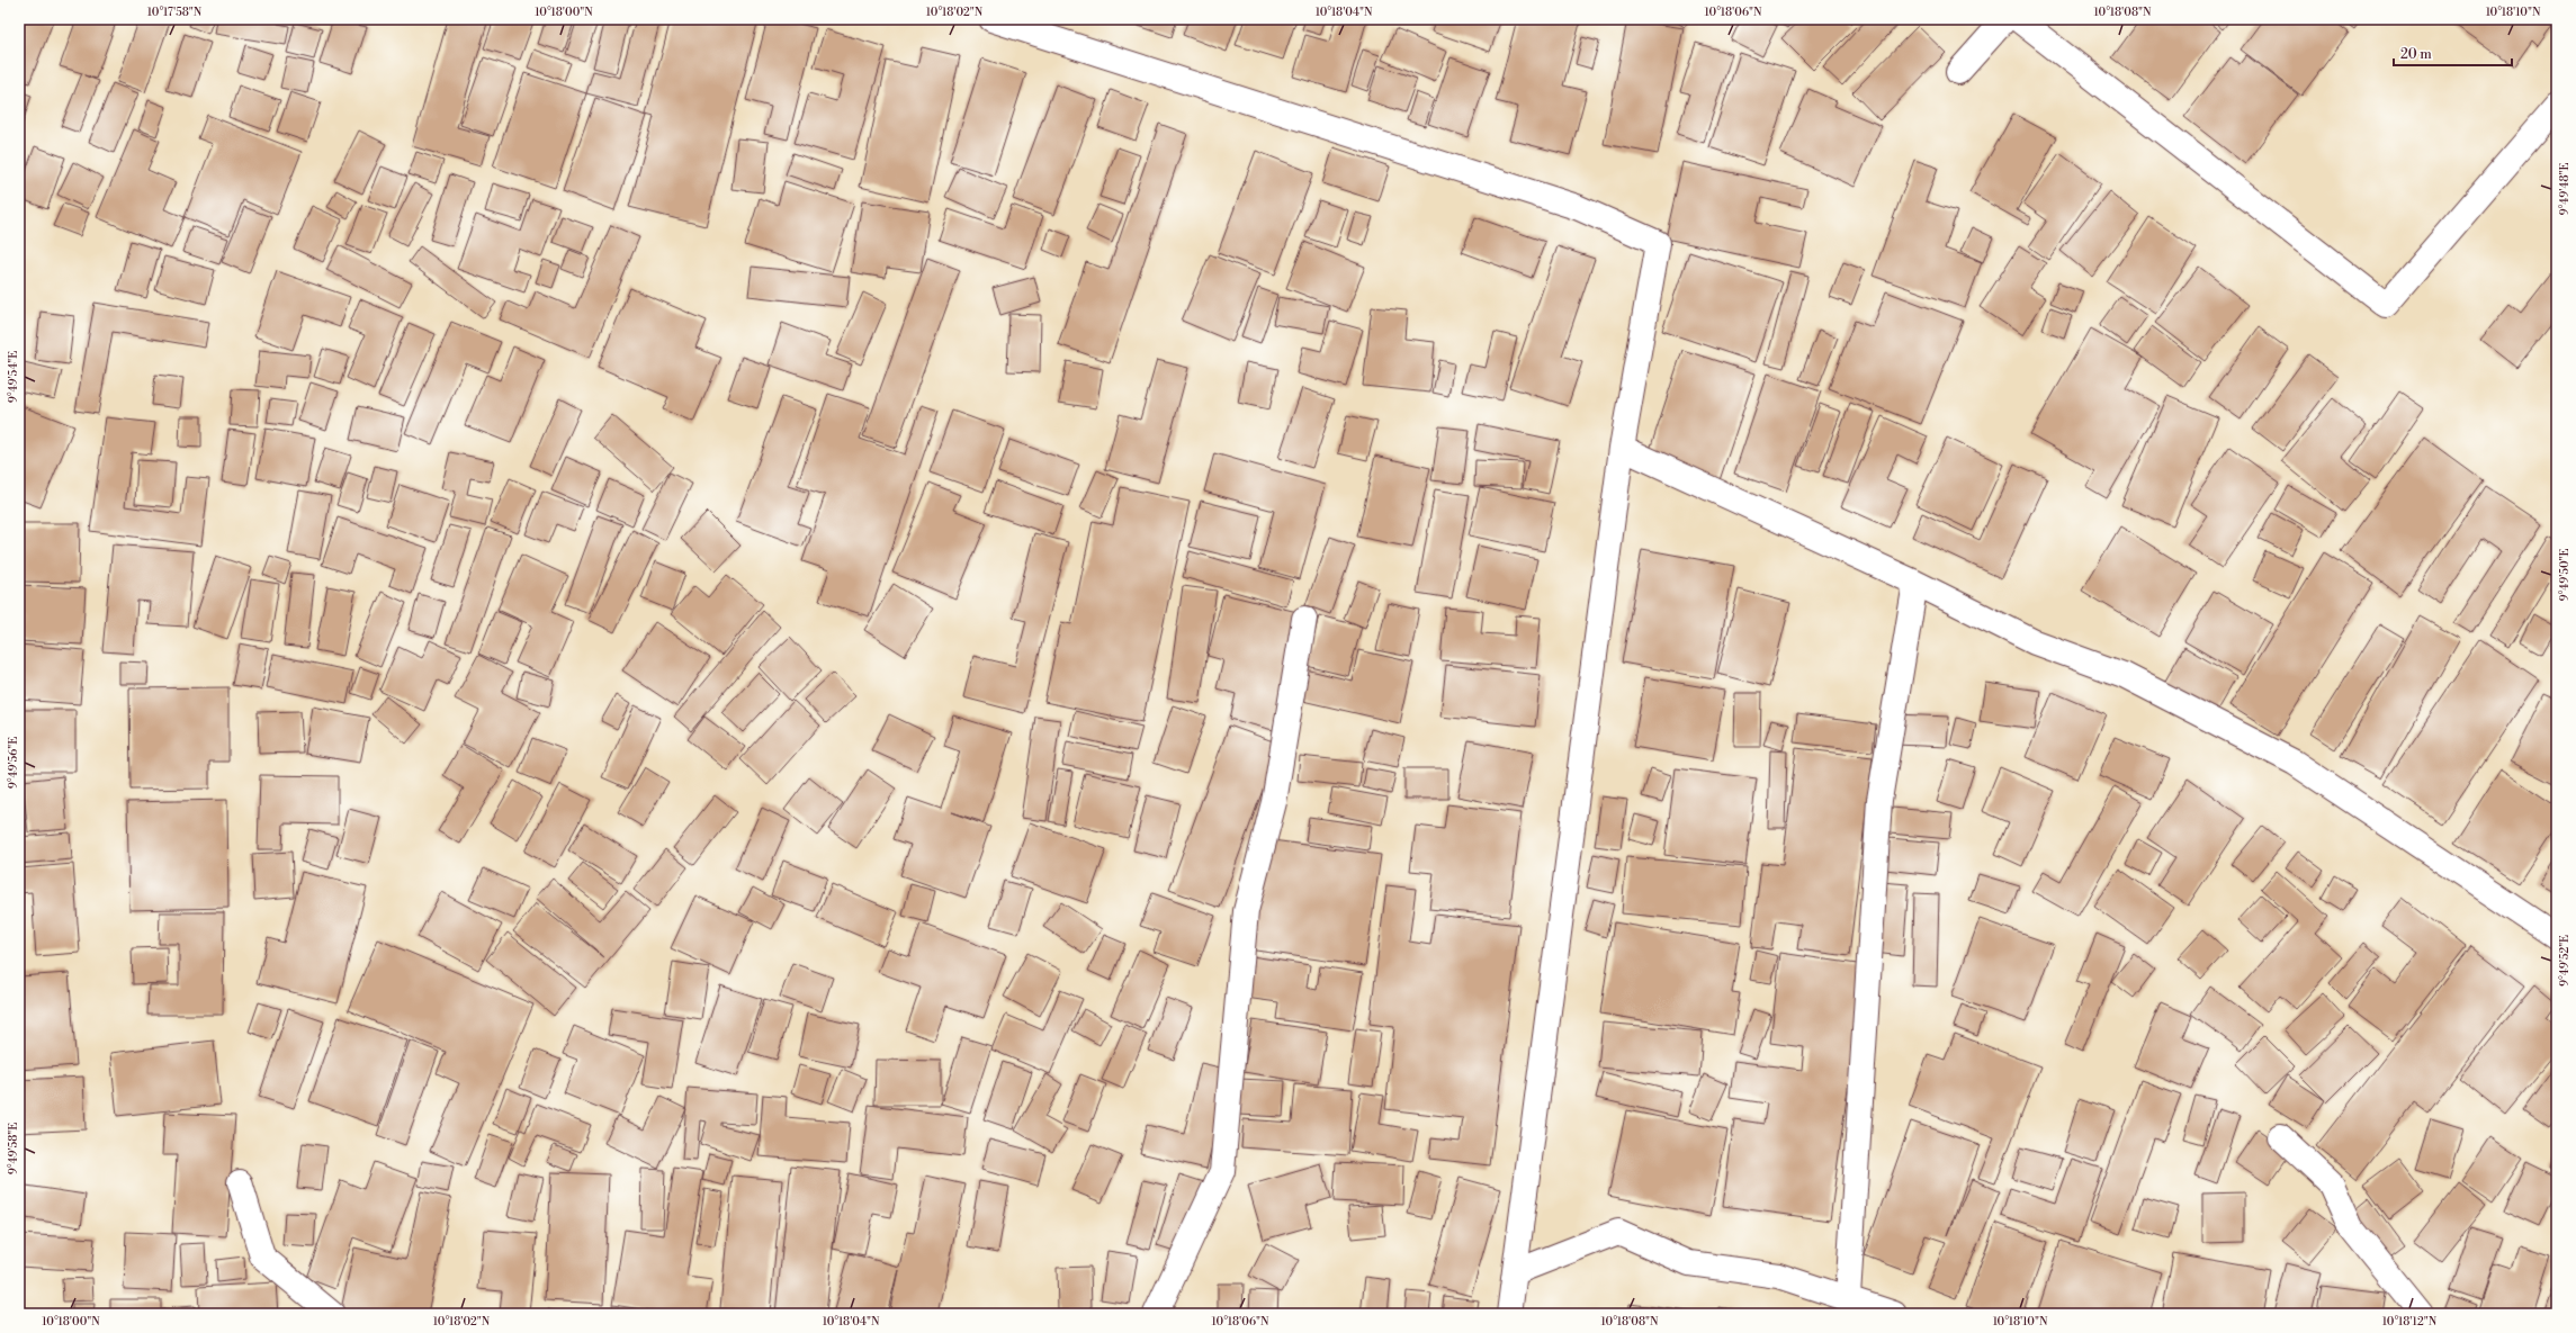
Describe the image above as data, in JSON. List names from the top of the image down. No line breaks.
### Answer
{"scale_bar":"20 m","coordinates":["10°17'58\"N","10°18'00\"N","10°18'02\"N","10°18'04\"N","10°18'06\"N","10°18'08\"N","10°18'10\"N","9°49'48\"E","9°49'54\"E","9°49'50\"E","9°49'56\"E","9°49'52\"E","9°49'58\"E","10°18'12\"N"]}
